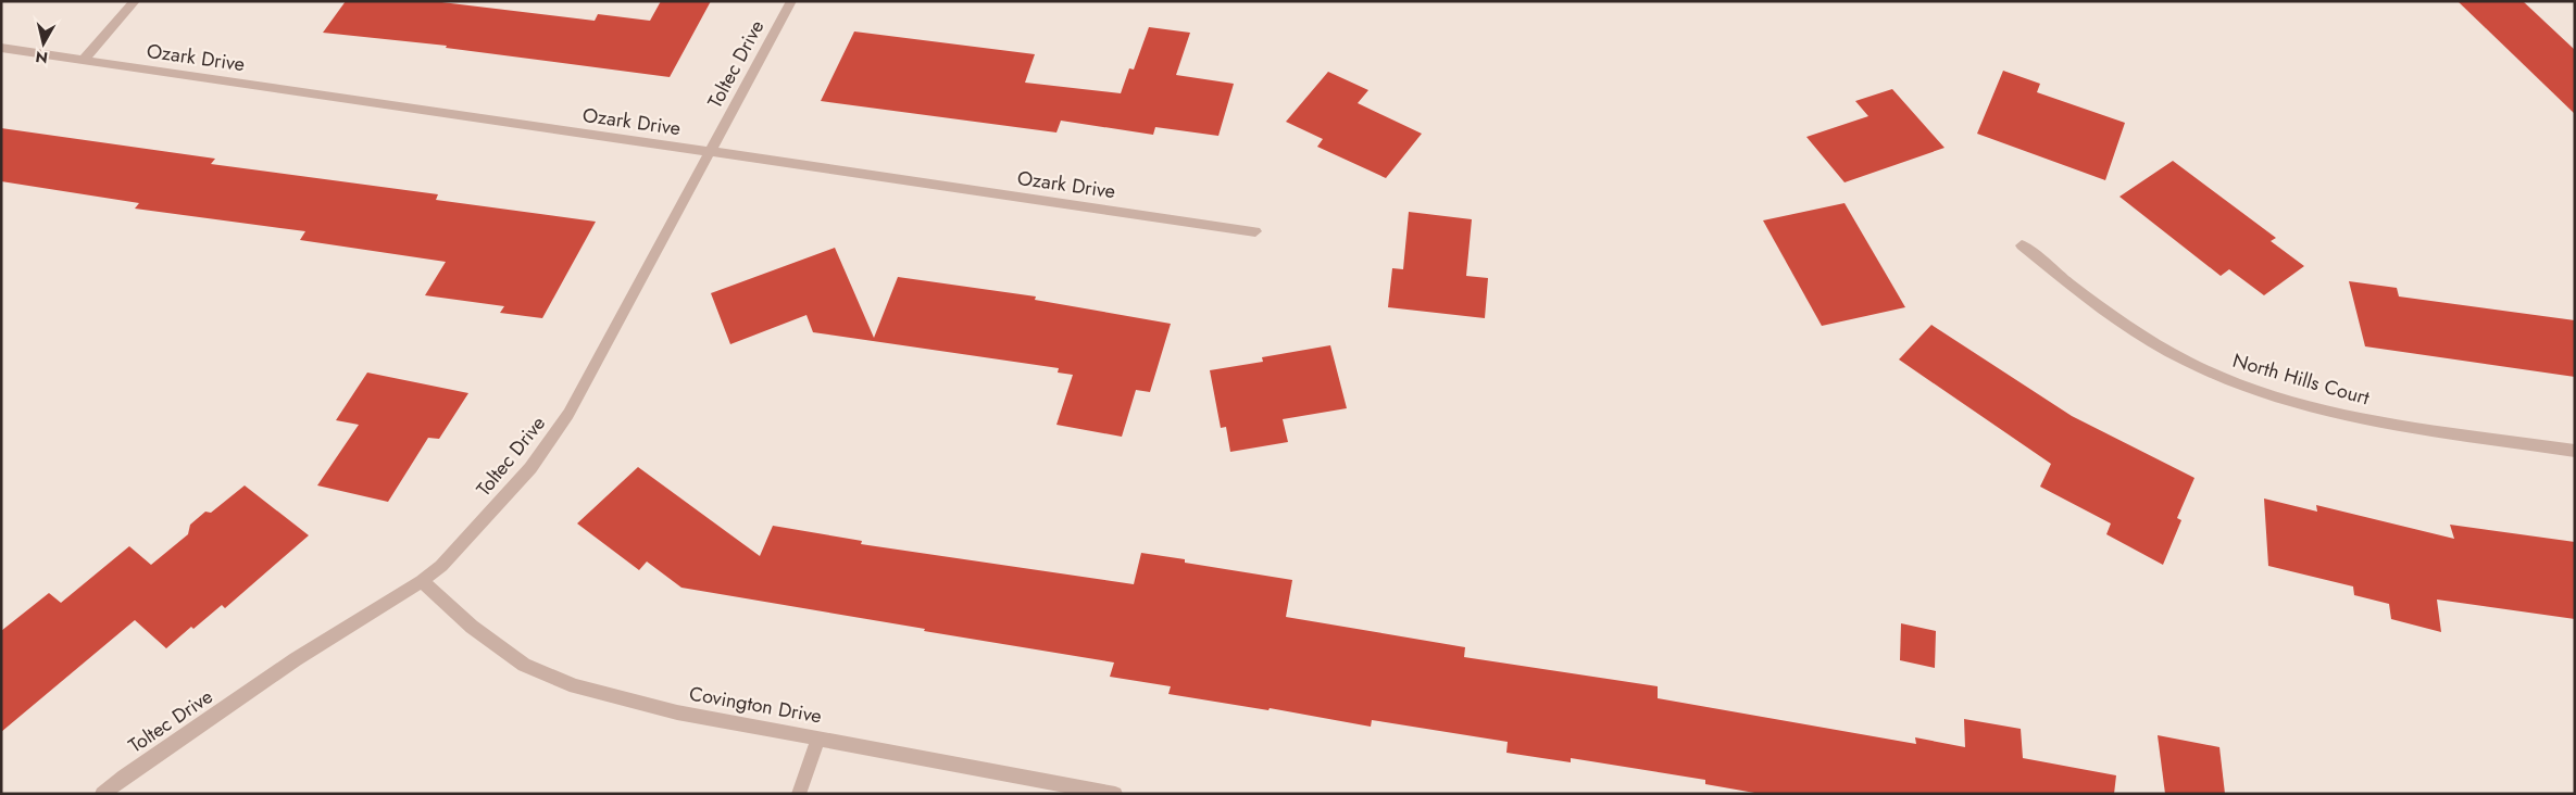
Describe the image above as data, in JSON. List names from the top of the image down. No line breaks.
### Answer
{"streets":{"street":["Ozark Drive","Toltec Drive","North Hills Court","Covington Drive"]},"crossings":[["Ozark Drive","Toltec Drive"],["Toltec Drive","Covington Drive"]],"north":"bottom"}
